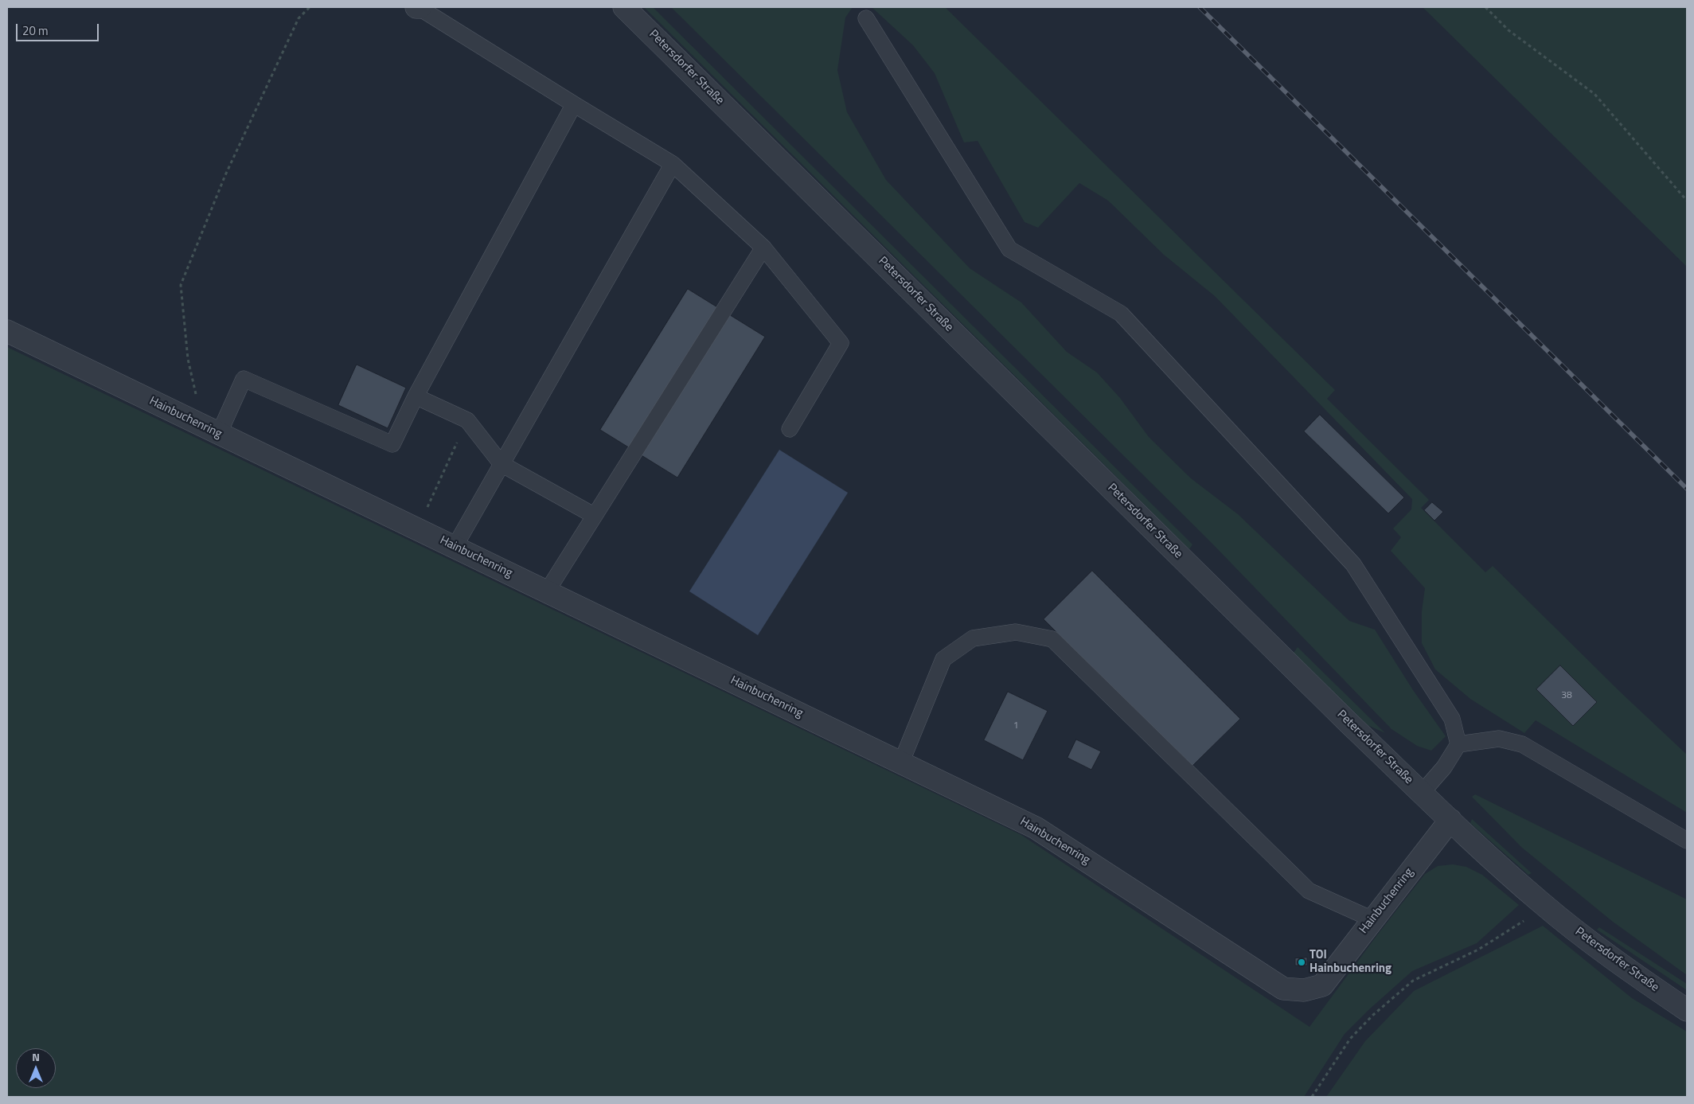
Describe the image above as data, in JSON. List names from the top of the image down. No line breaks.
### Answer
{"streets":{"street":["Petersdorfer Straße","Hainbuchenring"]},"crossings":[["Petersdorfer Straße","Hainbuchenring"]],"places":["TOI Hainbuchenring"],"house_numbers":["38","1"],"scale_bar":"20 m","north":"top"}
